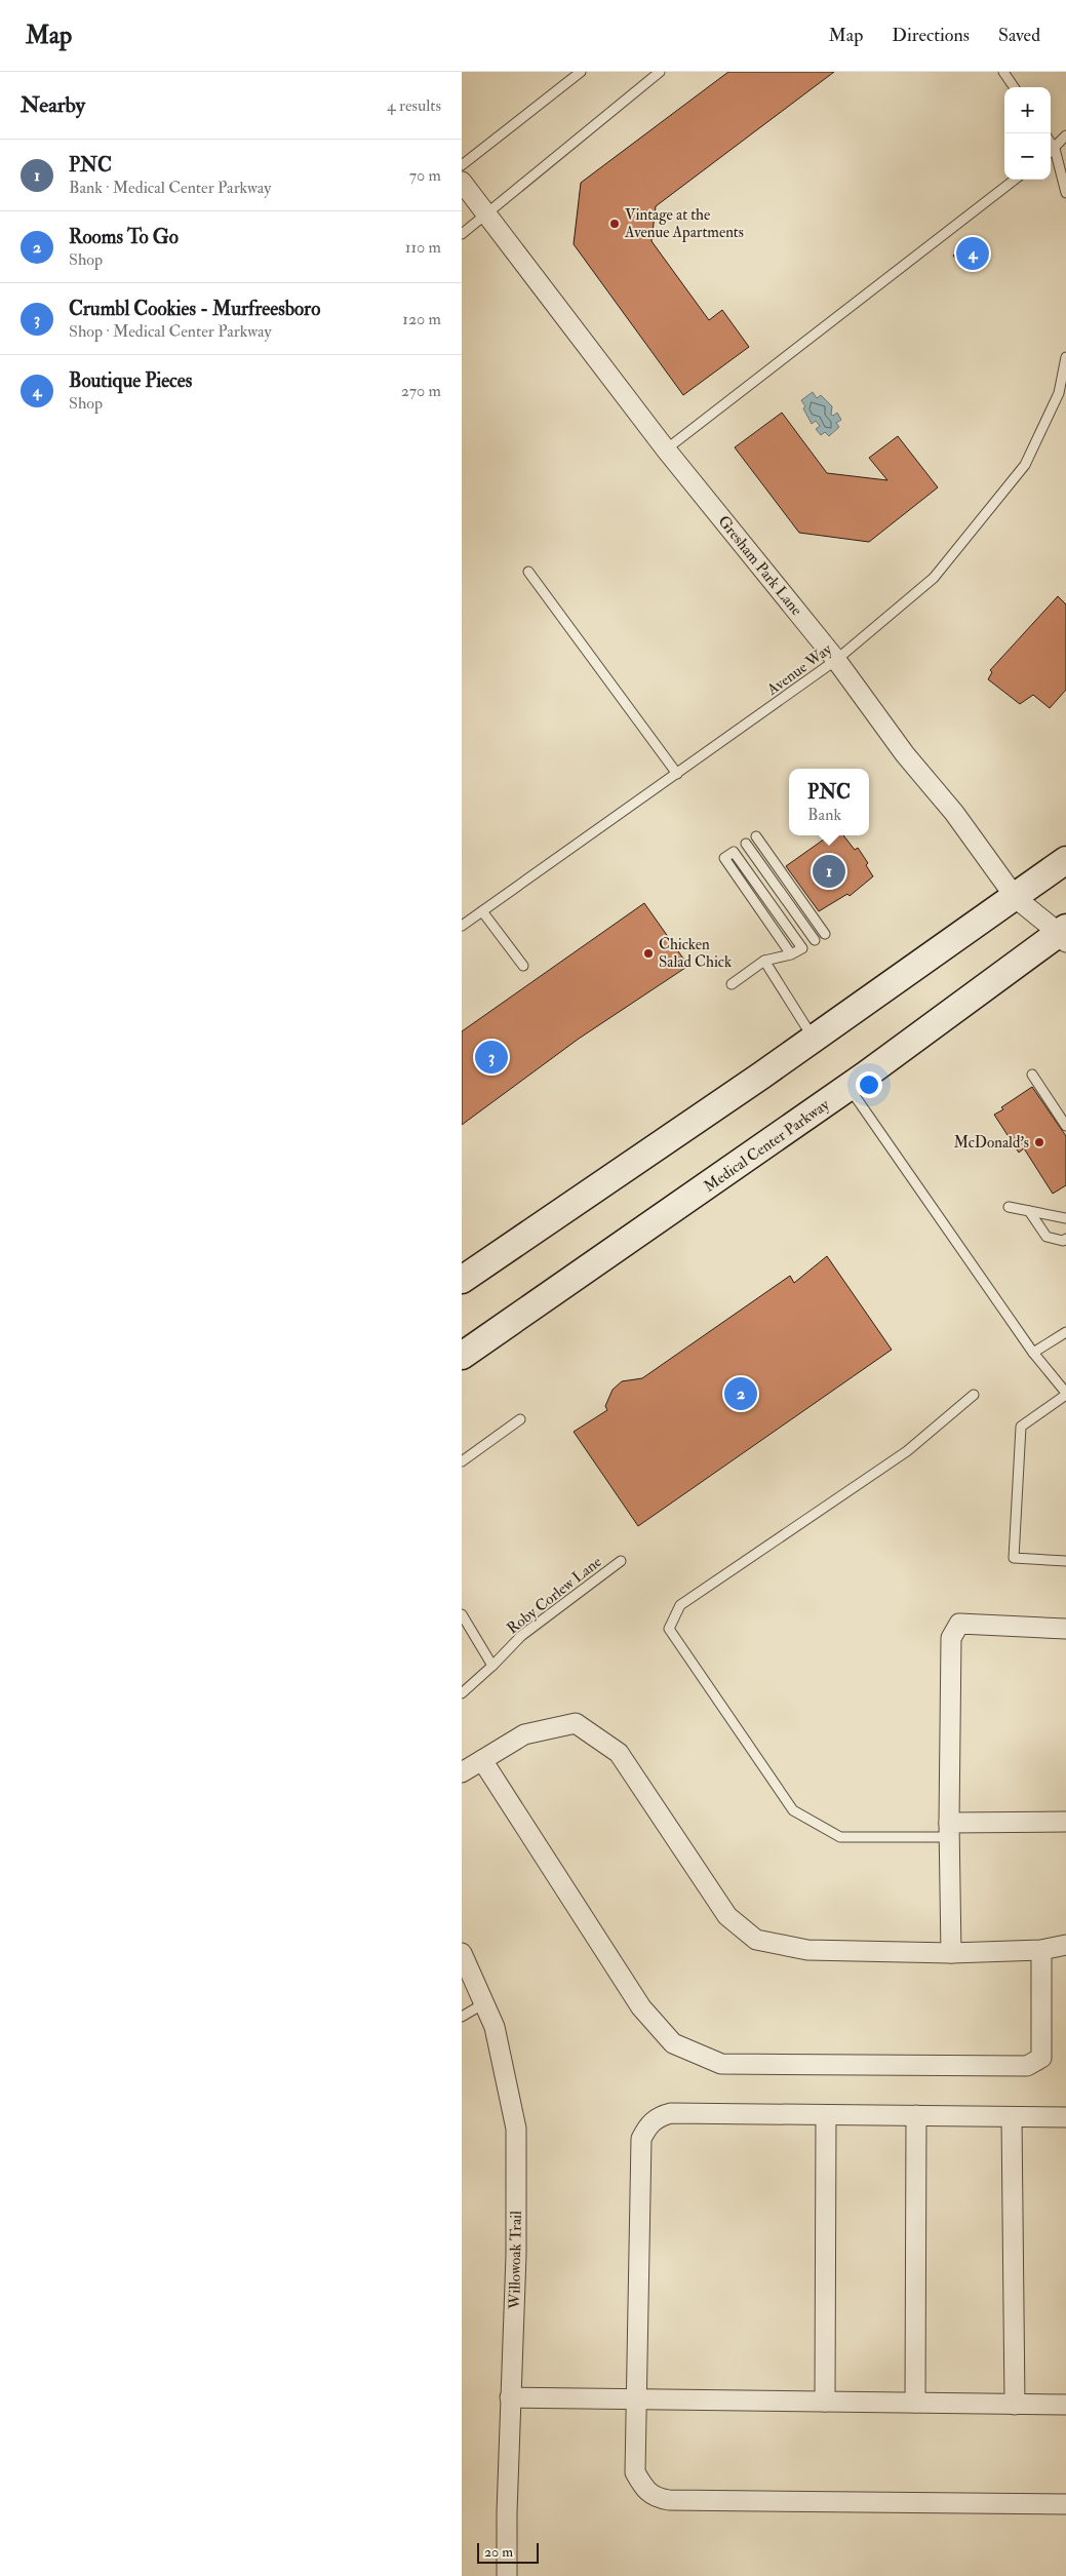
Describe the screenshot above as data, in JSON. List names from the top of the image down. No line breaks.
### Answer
{"streets":{"main road":["Medical Center Parkway"],"street":["Gresham Park Lane","Willowoak Trail"],"lane":["Avenue Way","Roby Corlew Lane"]},"crossings":[["Gresham Park Lane","Avenue Way"],["Gresham Park Lane","Medical Center Parkway"]],"places":["Vintage at the Avenue Apartments","Chicken Salad Chick","McDonald's"],"scale_bar":"20 m","page":{"header":"Map","nav":["Map","Directions","Saved"],"heading":["Nearby","4 results"],"map_buttons":["+","−"],"list":[{"mark":"1","name":"PNC","note":"Bank · Medical Center Parkway","value":"70 m"},{"mark":"2","name":"Rooms To Go","note":"Shop","value":"110 m"},{"mark":"3","name":"Crumbl Cookies - Murfreesboro","note":"Shop · Medical Center Parkway","value":"120 m"},{"mark":"4","name":"Boutique Pieces","note":"Shop","value":"270 m"}],"pins":["4","1","3","2"],"popup":["PNC","Bank"],"scale":"20 m"}}
